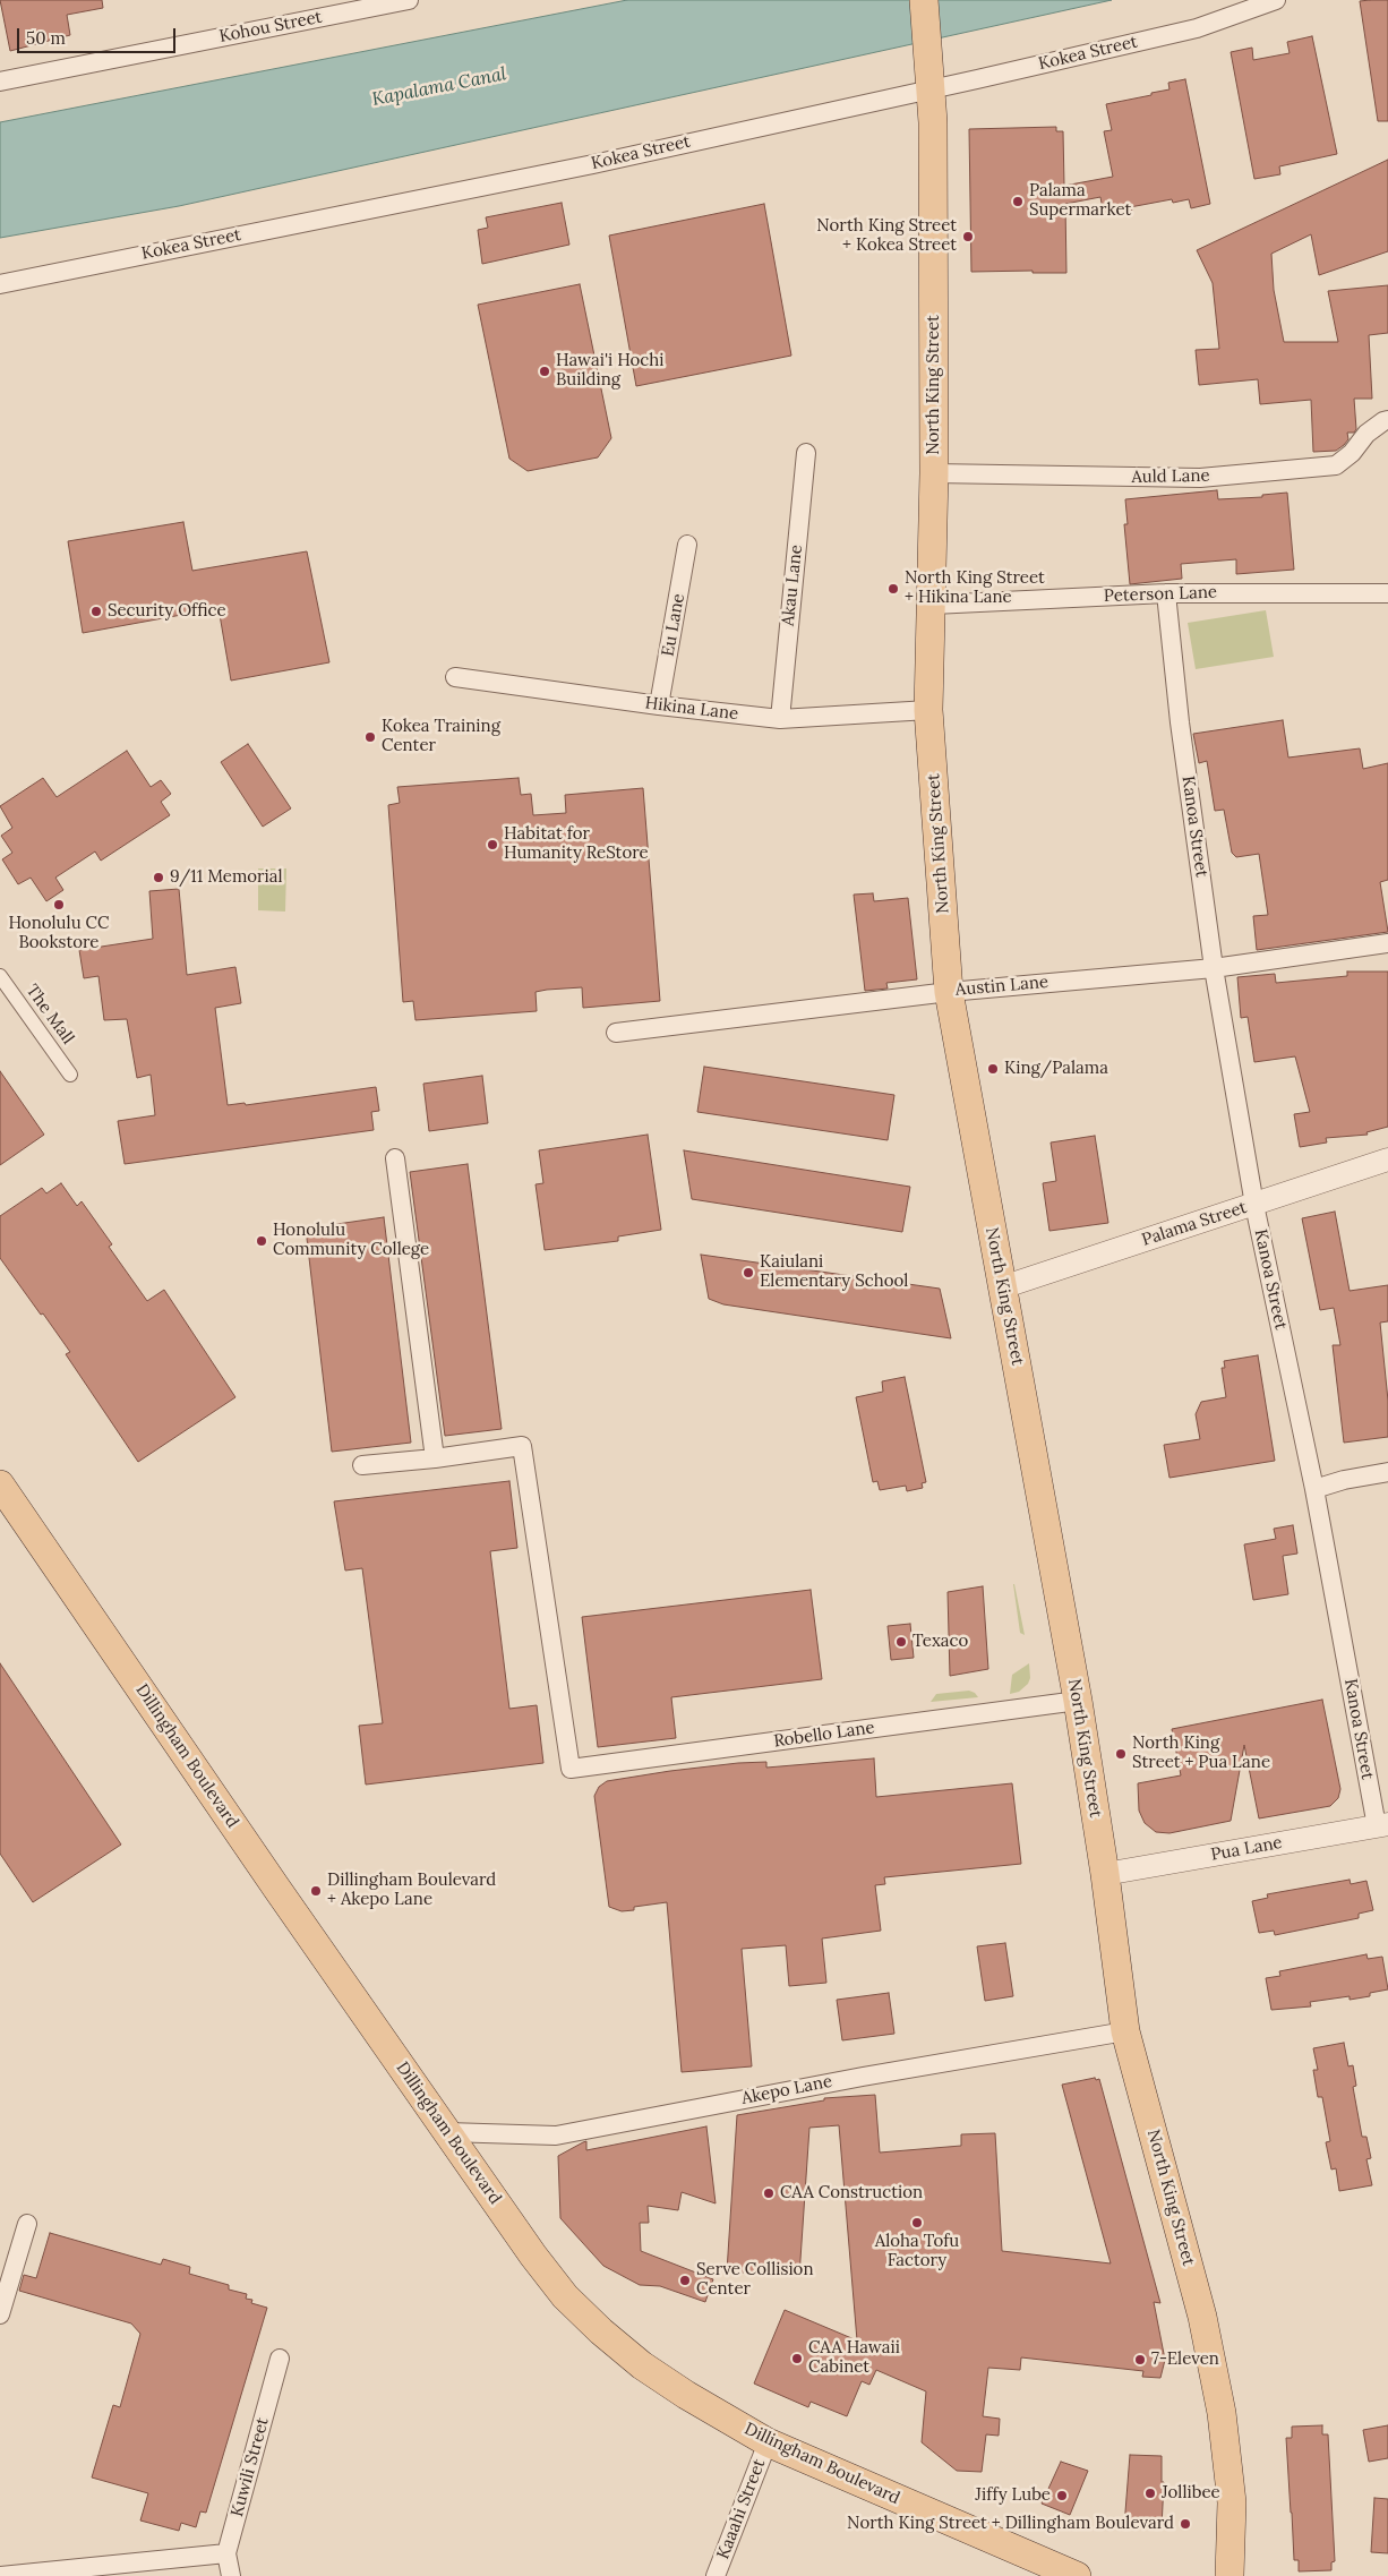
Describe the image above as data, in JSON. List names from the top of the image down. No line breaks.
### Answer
{"streets":{"main road":["North King Street","Dillingham Boulevard"],"street":["Kohou Street","Kokea Street","Auld Lane","Akau Lane","Peterson Lane","Eu Lane","Hikina Lane","Kanoa Street","Austin Lane","The Mall","Palama Street","Robello Lane","Pua Lane","Akepo Lane","Kuwili Street","Kaaahi Street"]},"crossings":[["Kokea Street","North King Street"],["North King Street","Auld Lane"],["North King Street","Peterson Lane"],["North King Street","Hikina Lane"],["North King Street","Austin Lane"],["North King Street","Palama Street"],["North King Street","Robello Lane"],["North King Street","Pua Lane"],["North King Street","Akepo Lane"],["Akau Lane","Hikina Lane"],["Peterson Lane","Kanoa Street"],["Eu Lane","Hikina Lane"],["Kanoa Street","Austin Lane"],["Kanoa Street","Palama Street"],["Kanoa Street","Pua Lane"],["Dillingham Boulevard","Akepo Lane"],["Dillingham Boulevard","Kaaahi Street"]],"water":["Kapalama Canal"],"places":["Palama Supermarket","North King Street + Kokea Street","Hawai'i Hochi Building","North King Street + Hikina Lane","Security Office","Kokea Training Center","Habitat for Humanity ReStore","9/11 Memorial","Honolulu CC Bookstore","King/Palama","Honolulu Community College","Kaiulani Elementary School","Texaco","North King Street + Pua Lane","Dillingham Boulevard + Akepo Lane","CAA Construction","Aloha Tofu Factory","Serve Collision Center","CAA Hawaii Cabinet","7-Eleven","Jollibee","Jiffy Lube","North King Street + Dillingham Boulevard"],"scale_bar":"50 m"}
